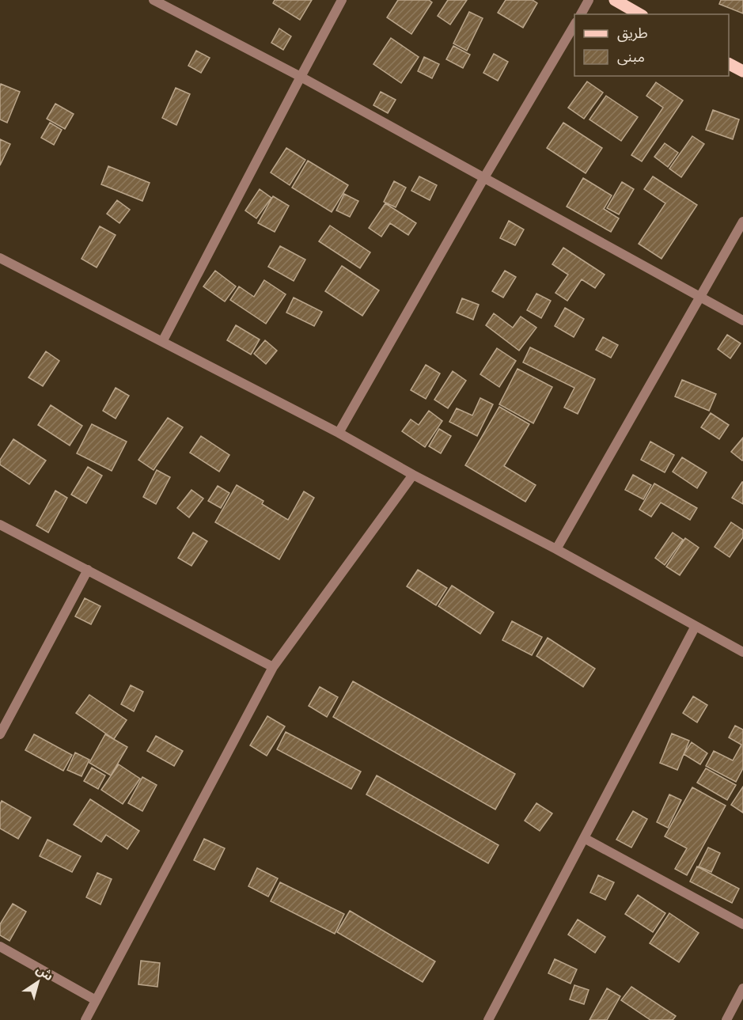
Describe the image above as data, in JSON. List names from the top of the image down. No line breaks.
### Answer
{"legend":["طريق","مبنى"],"north":"top right"}
